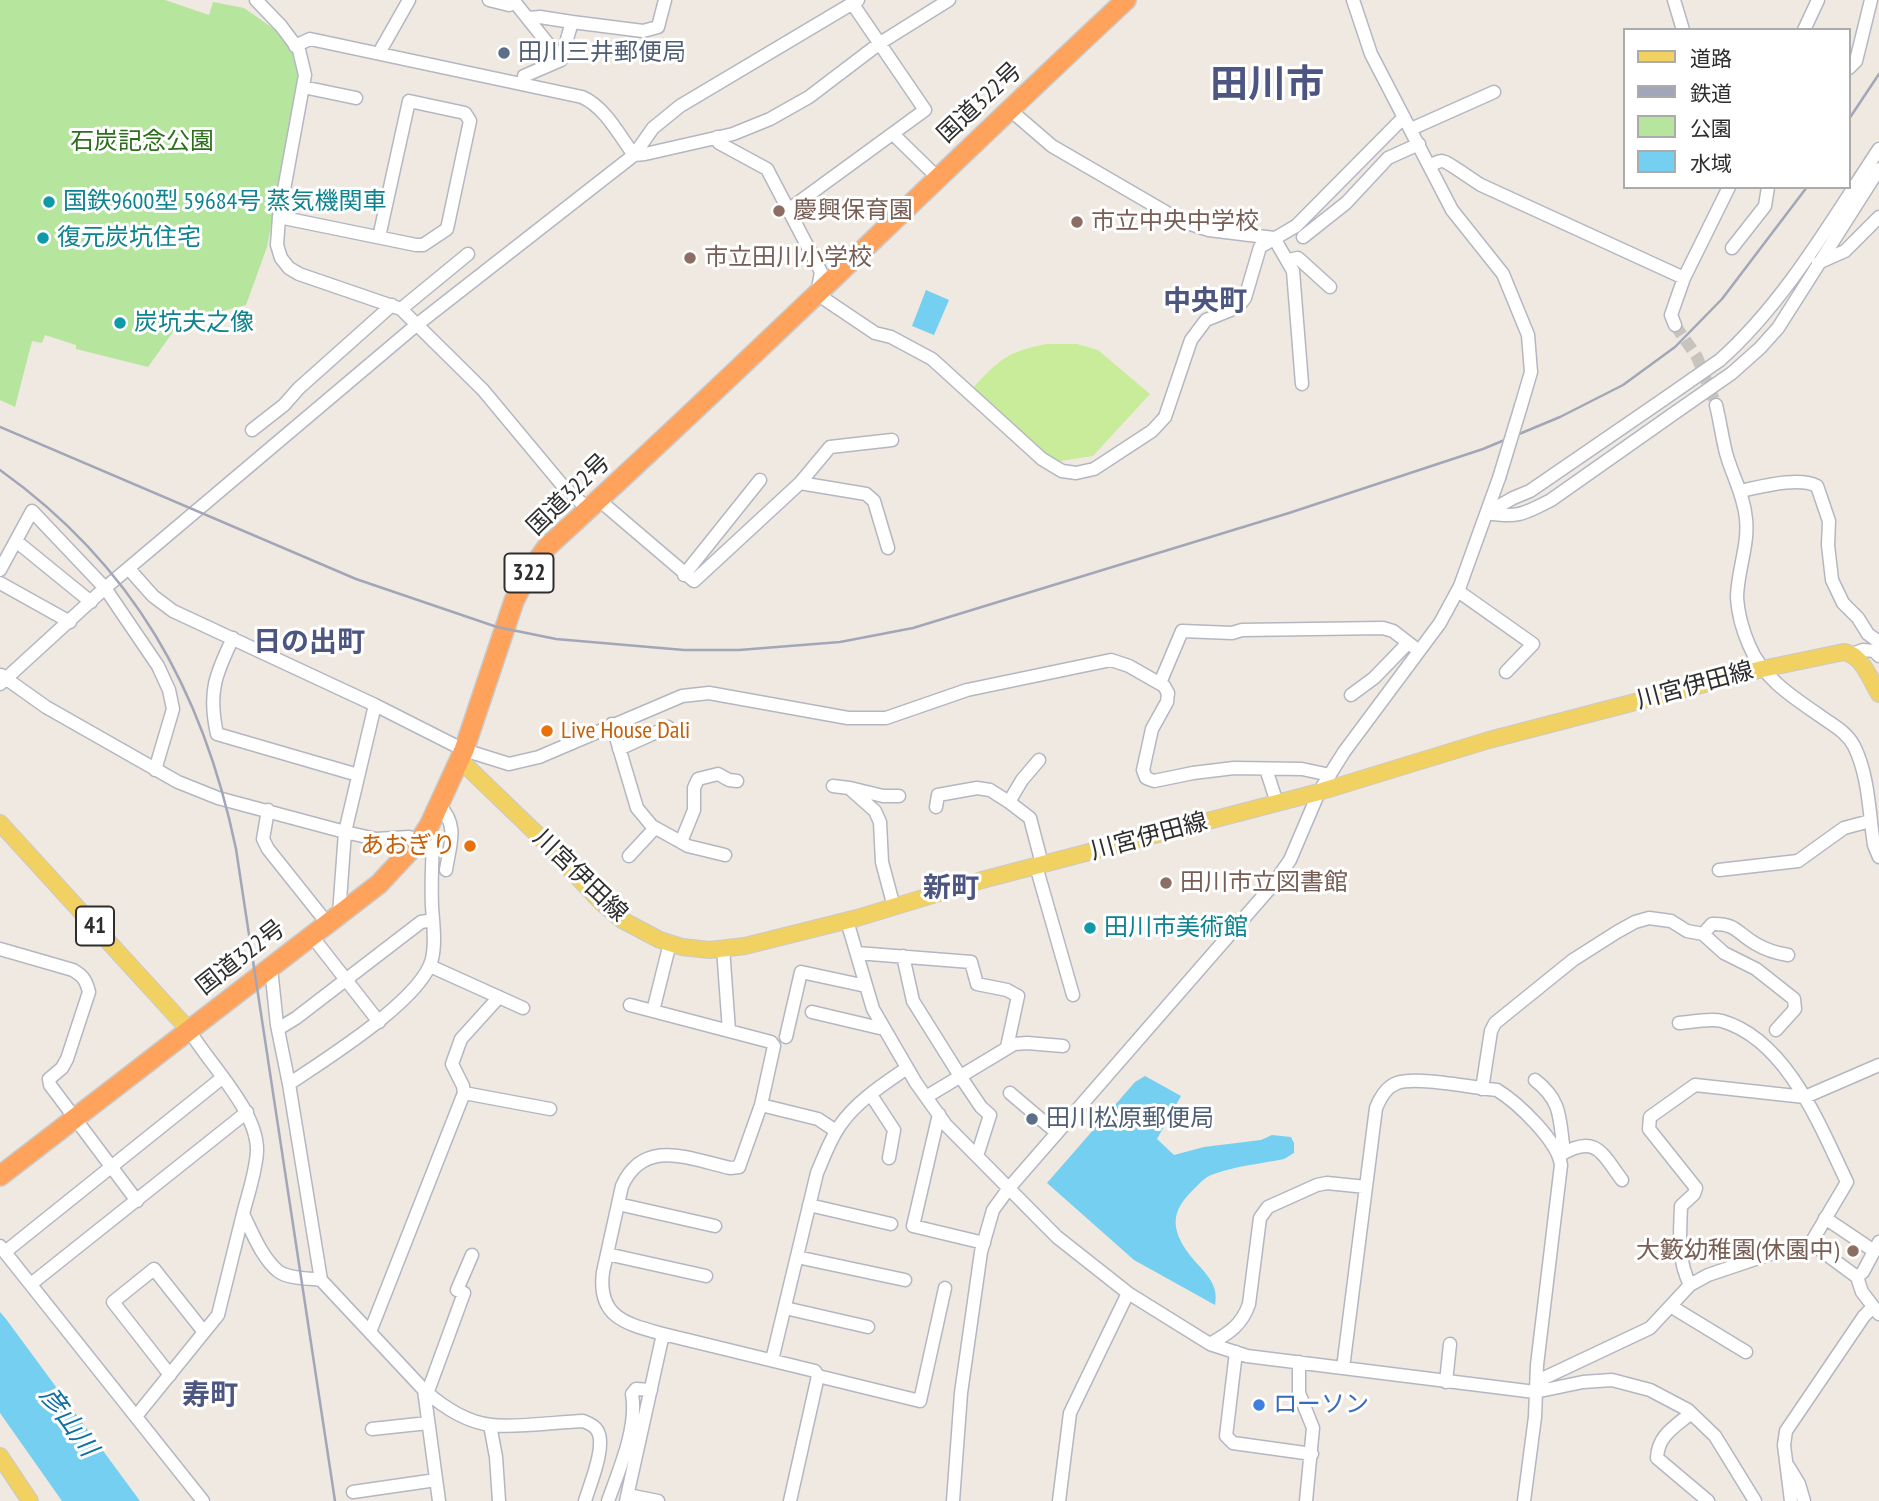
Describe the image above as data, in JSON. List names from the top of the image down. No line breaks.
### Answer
{"streets":{"highway":["国道322号","322"],"main road":["川宮伊田線","41"]},"crossings":[["国道322号","川宮伊田線"],["国道322号","41"]],"districts":["田川市","中央町","日の出町","新町","寿町"],"water":["彦山川"],"parks":["石炭記念公園"],"places":["田川三井郵便局","国鉄9600型 59684号 蒸気機関車","慶興保育園","市立中央中学校","復元炭坑住宅","市立田川小学校","炭坑夫之像","Live House Dali","あおぎり","田川市立図書館","田川市美術館","田川松原郵便局","大籔幼稚園(休園中)","ローソン"],"legend":["道路","鉄道","公園","水域"]}
